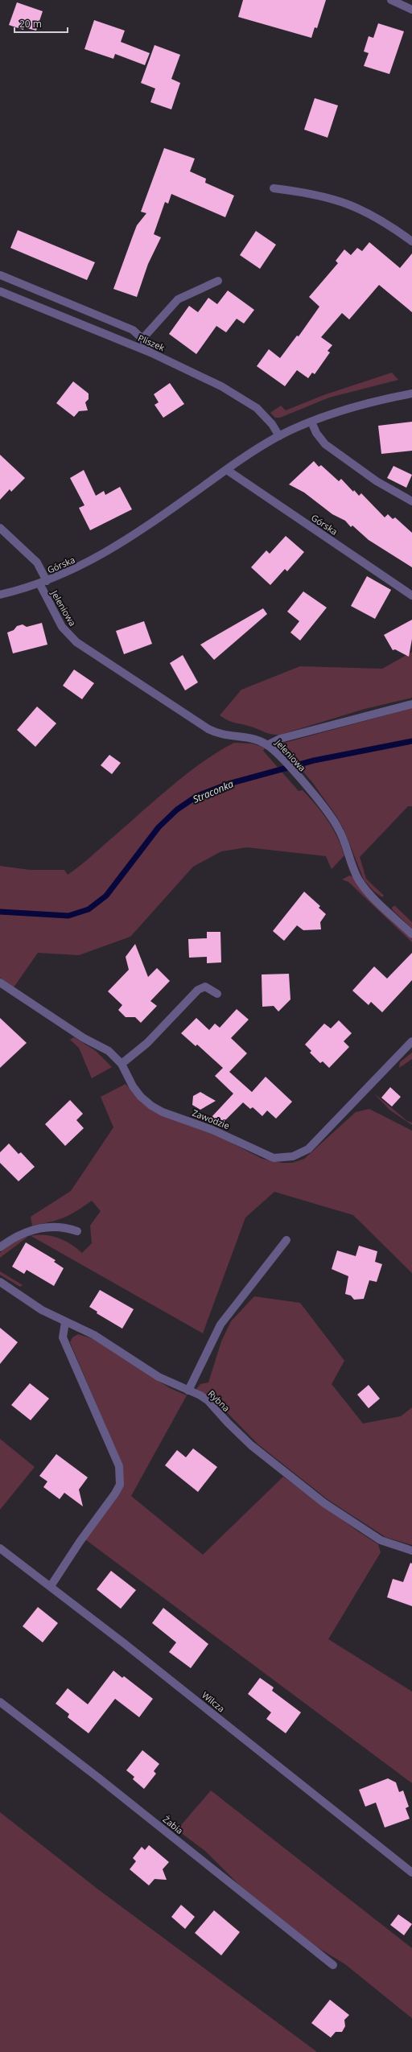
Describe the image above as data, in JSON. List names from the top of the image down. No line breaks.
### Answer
{"streets":{"street":["Pliszek","Górska","Jeleniowa","Zawodzie","Rybna","Wilcza","Żabia"]},"crossings":[["Pliszek","Górska"],["Górska","Jeleniowa"]],"water":["Straconka"],"scale_bar":"20 m"}
